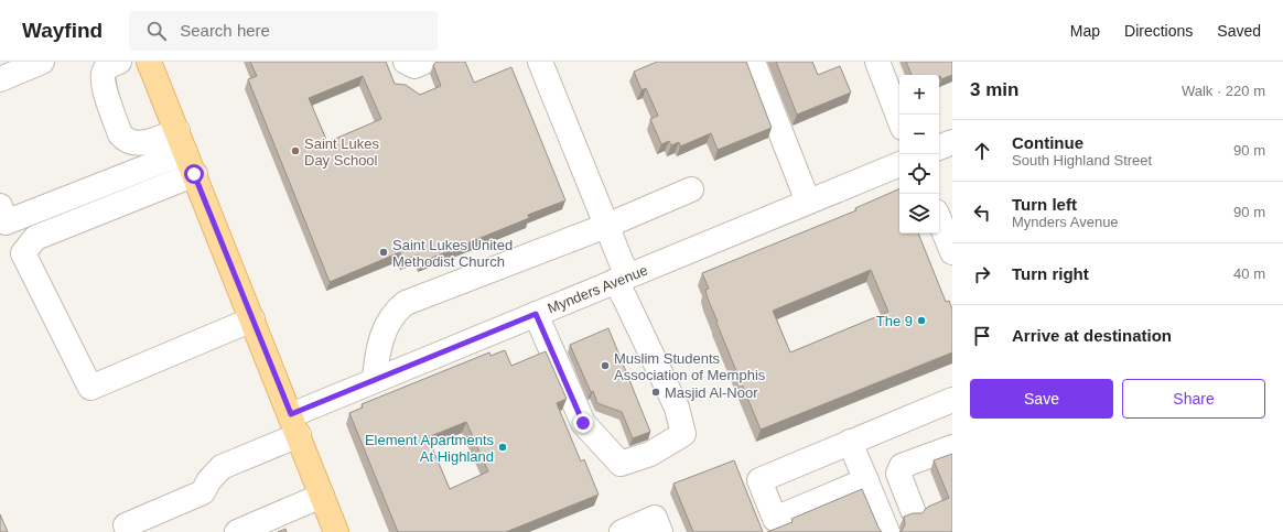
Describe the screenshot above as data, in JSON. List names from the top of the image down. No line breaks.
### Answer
{"streets":{"street":["Mynders Avenue"]},"places":["Saint Lukes Day School","Saint Lukes United Methodist Church","The 9","Muslim Students Association of Memphis","Masjid Al-Noor","Element Apartments At Highland"],"page":{"header":"Wayfind","search":"Search here","nav":["Map","Directions","Saved"],"heading":["3 min","Walk · 220 m"],"map_buttons":["+","−"],"list":[["Continue","South Highland Street","90 m"],["Turn left","Mynders Avenue","90 m"],["Turn right","40 m"],"Arrive at destination"],"buttons":["Save","Share"]}}
